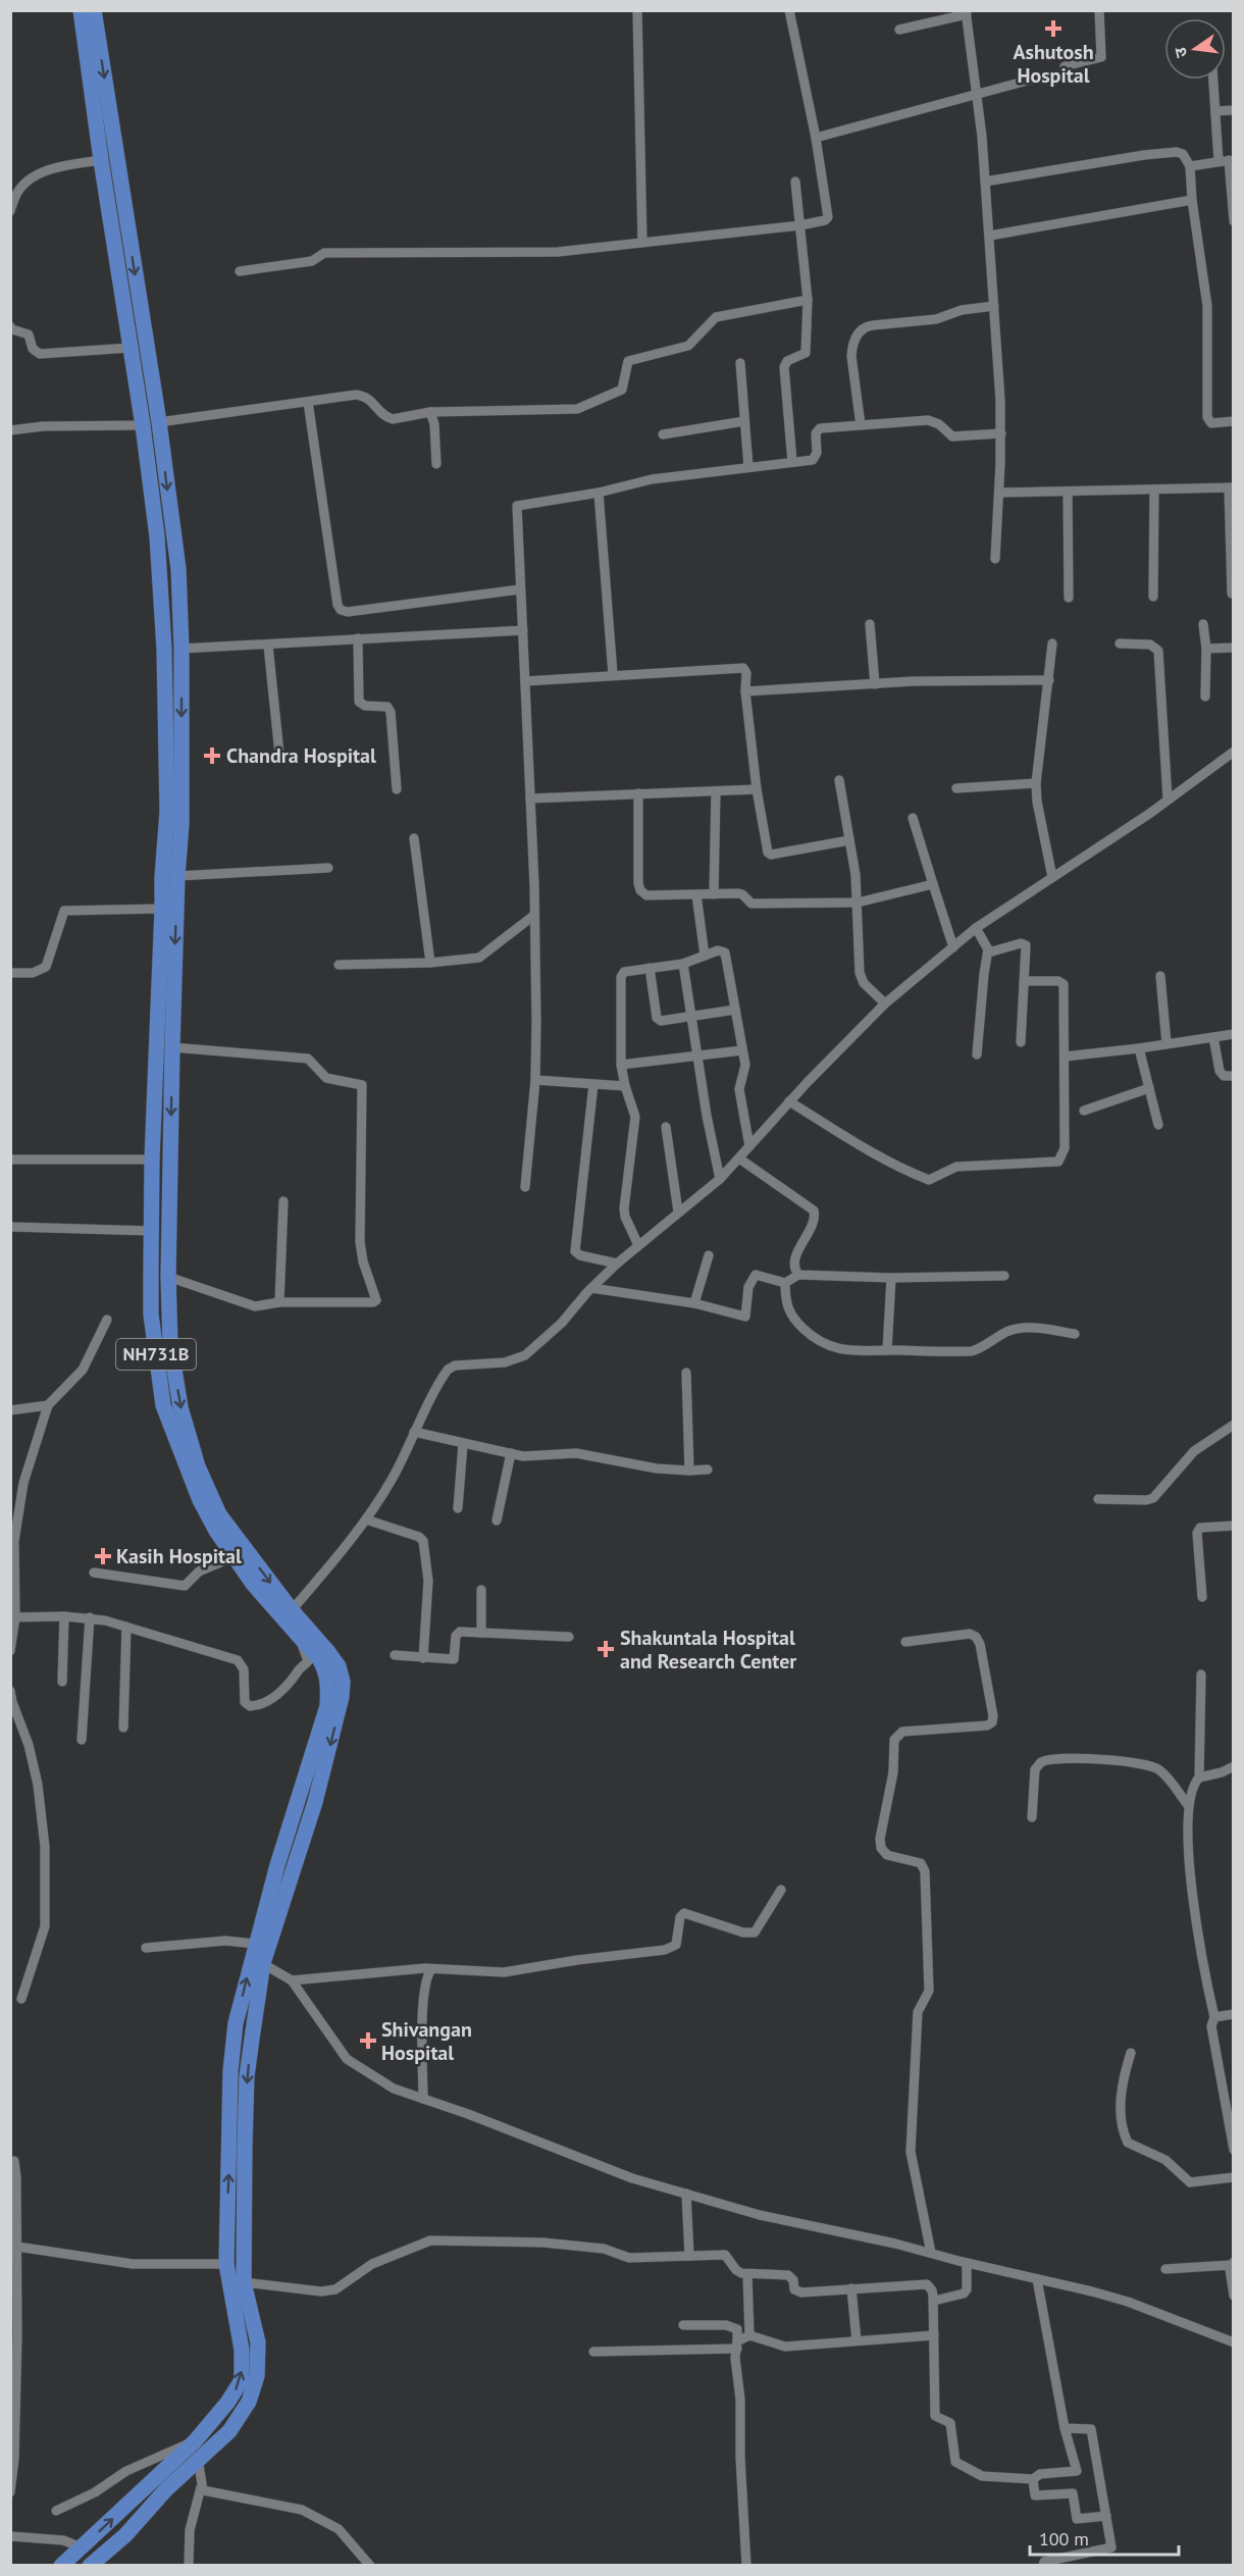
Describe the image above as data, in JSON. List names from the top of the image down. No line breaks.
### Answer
{"streets":{"highway":["NH731B"]},"places":{"health":["Ashutosh Hospital","Chandra Hospital","Kasih Hospital","Shakuntala Hospital and Research Center","Shivangan Hospital"]},"scale_bar":"100 m","north":"left"}
